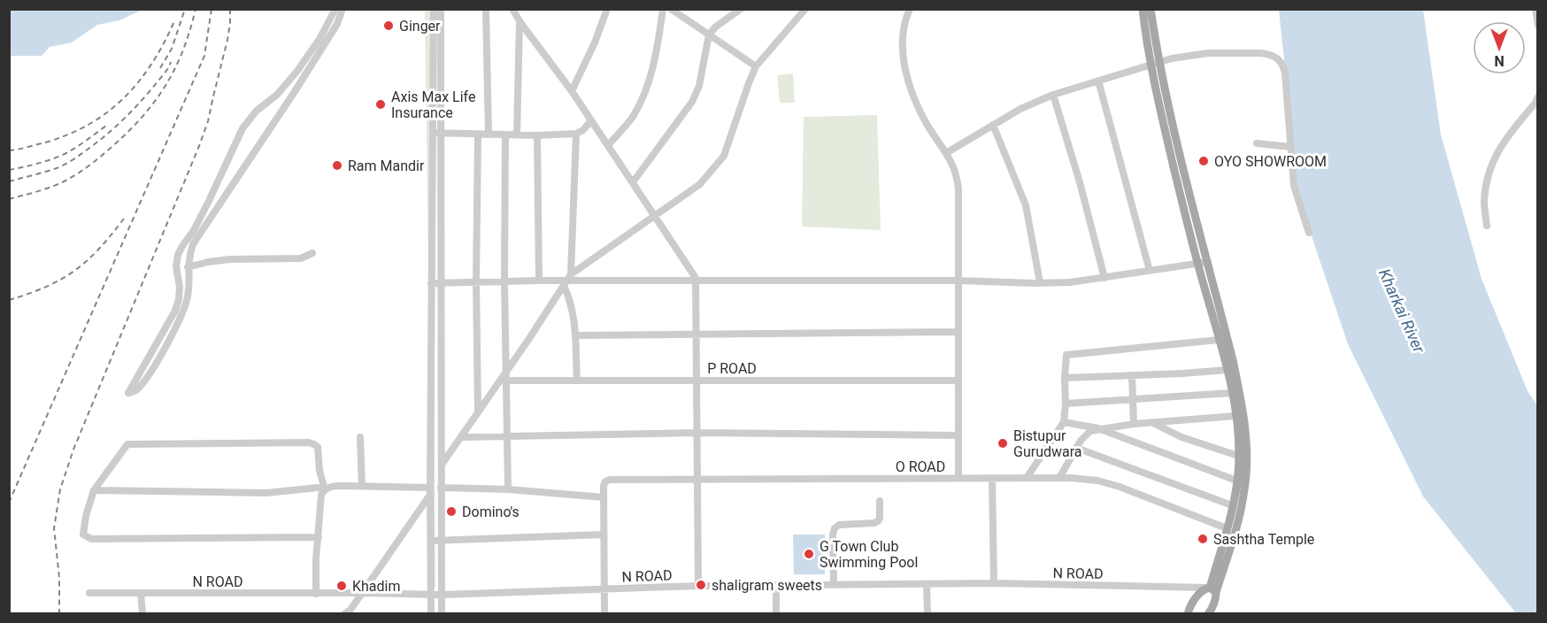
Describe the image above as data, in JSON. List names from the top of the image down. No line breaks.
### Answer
{"streets":{"street":["P ROAD","O ROAD","N ROAD"]},"water":["Kharkai River"],"places":["Ginger","Axis Max Life Insurance","OYO SHOWROOM","Ram Mandir","Bistupur Gurudwara","Domino's","Sashtha Temple","G Town Club Swimming Pool","shaligram sweets","Khadim"],"north":"bottom"}
